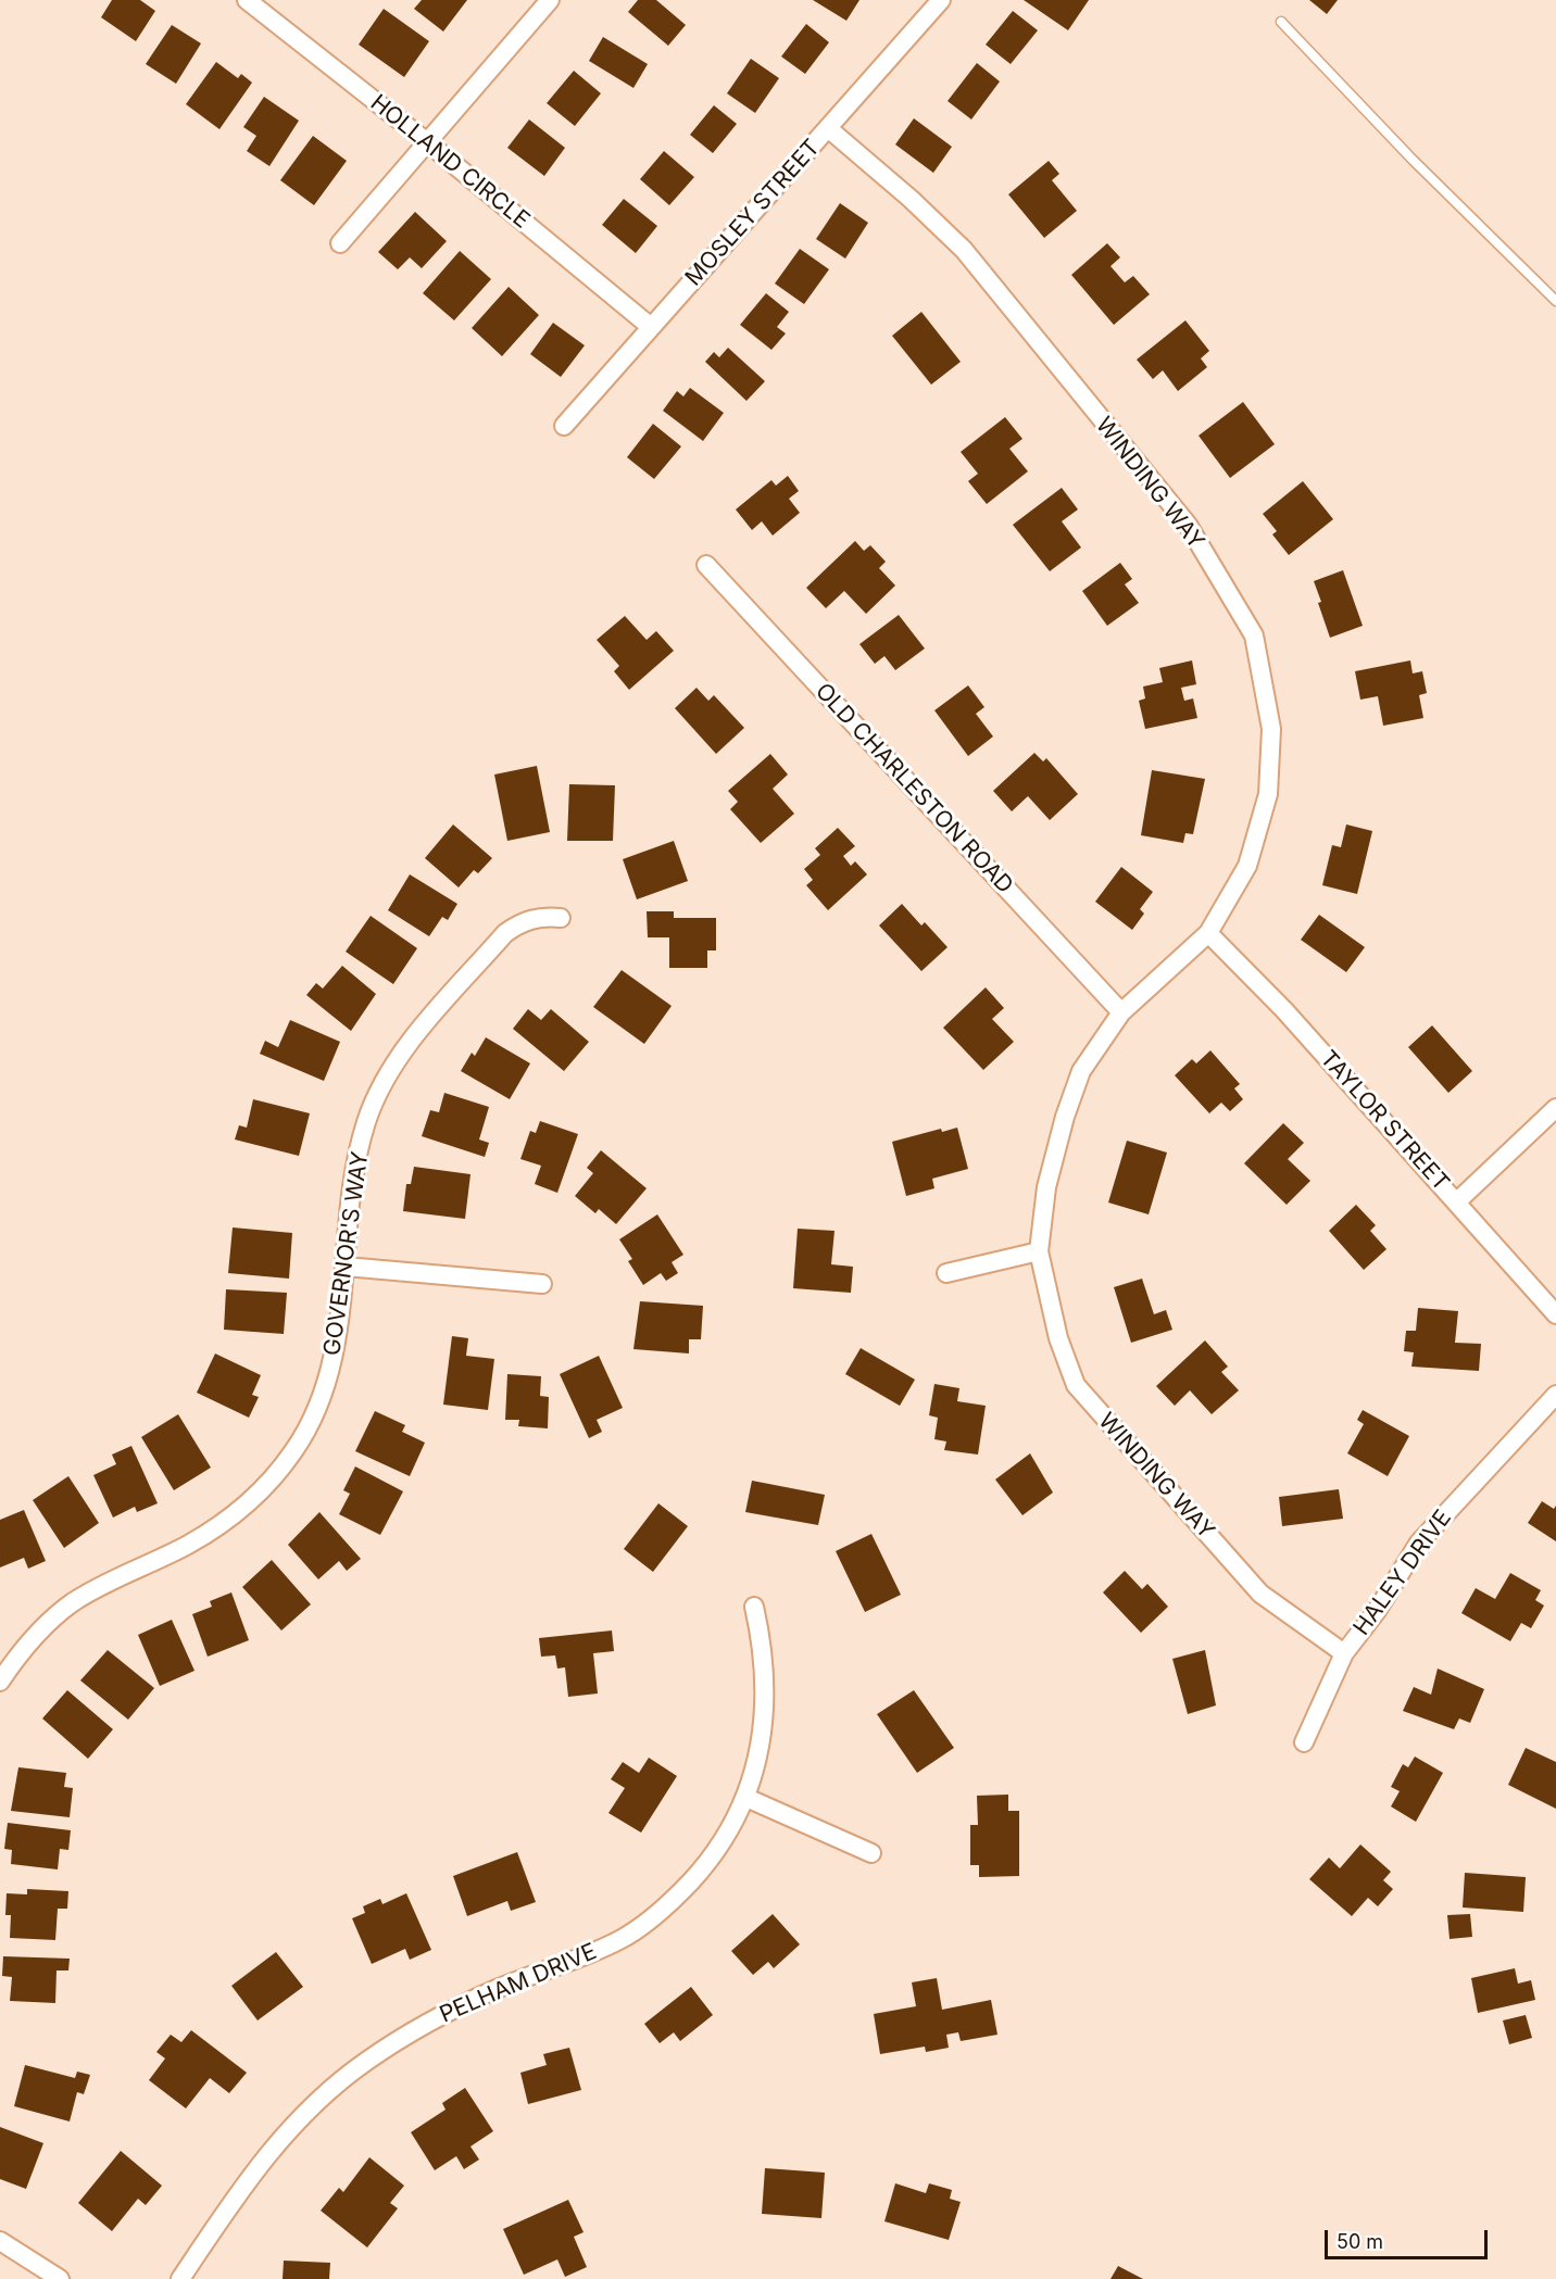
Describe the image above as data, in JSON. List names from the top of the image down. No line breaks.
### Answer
{"streets":{"street":["HOLLAND CIRCLE","MOSLEY STREET","WINDING WAY","OLD CHARLESTON ROAD","TAYLOR STREET","GOVERNOR'S WAY","HALEY DRIVE","PELHAM DRIVE"]},"crossings":[["HOLLAND CIRCLE","MOSLEY STREET"],["MOSLEY STREET","WINDING WAY"],["WINDING WAY","OLD CHARLESTON ROAD"],["WINDING WAY","TAYLOR STREET"],["WINDING WAY","HALEY DRIVE"]],"scale_bar":"50 m"}
